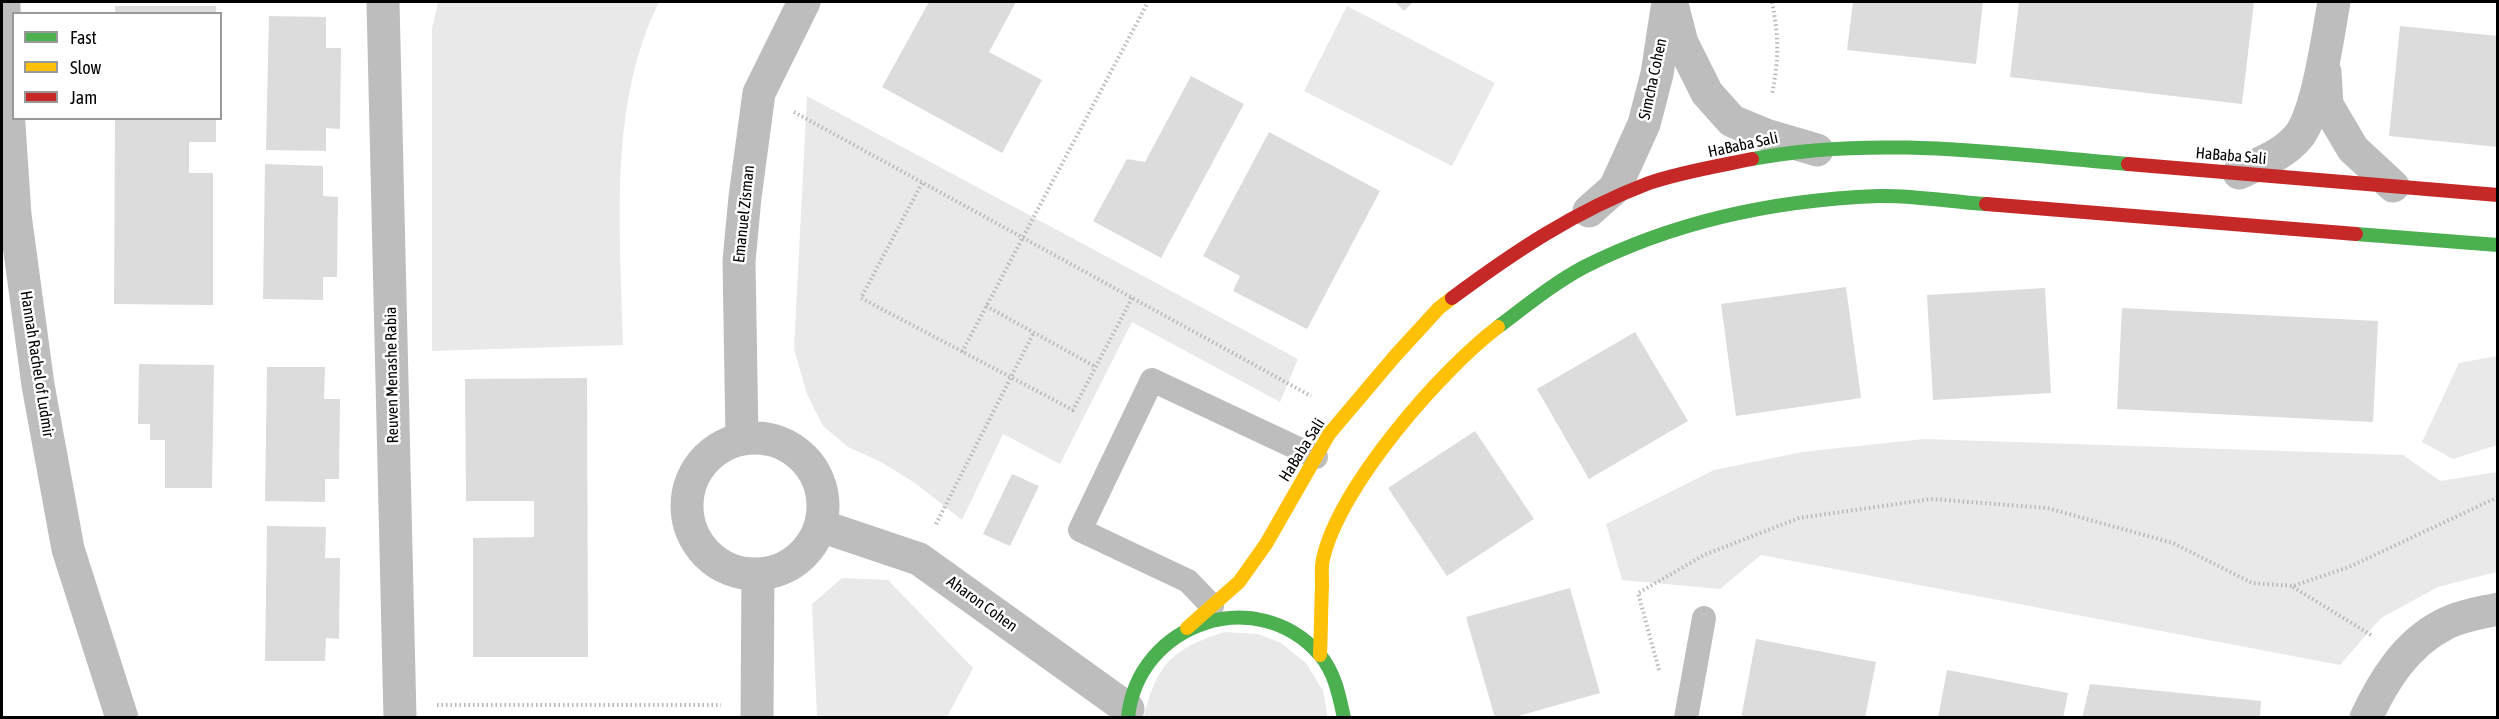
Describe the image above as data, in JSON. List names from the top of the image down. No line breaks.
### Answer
{"streets":{"street":["Simcha Cohen","HaBaba Sali","Emanuel Zisman","Hannah Rachel of Ludmir","Reuven Menashe Rabia","Aharon Cohen"]},"crossings":[["Simcha Cohen","HaBaba Sali"],["Emanuel Zisman","Aharon Cohen"]],"legend":["Fast","Slow","Jam"]}
